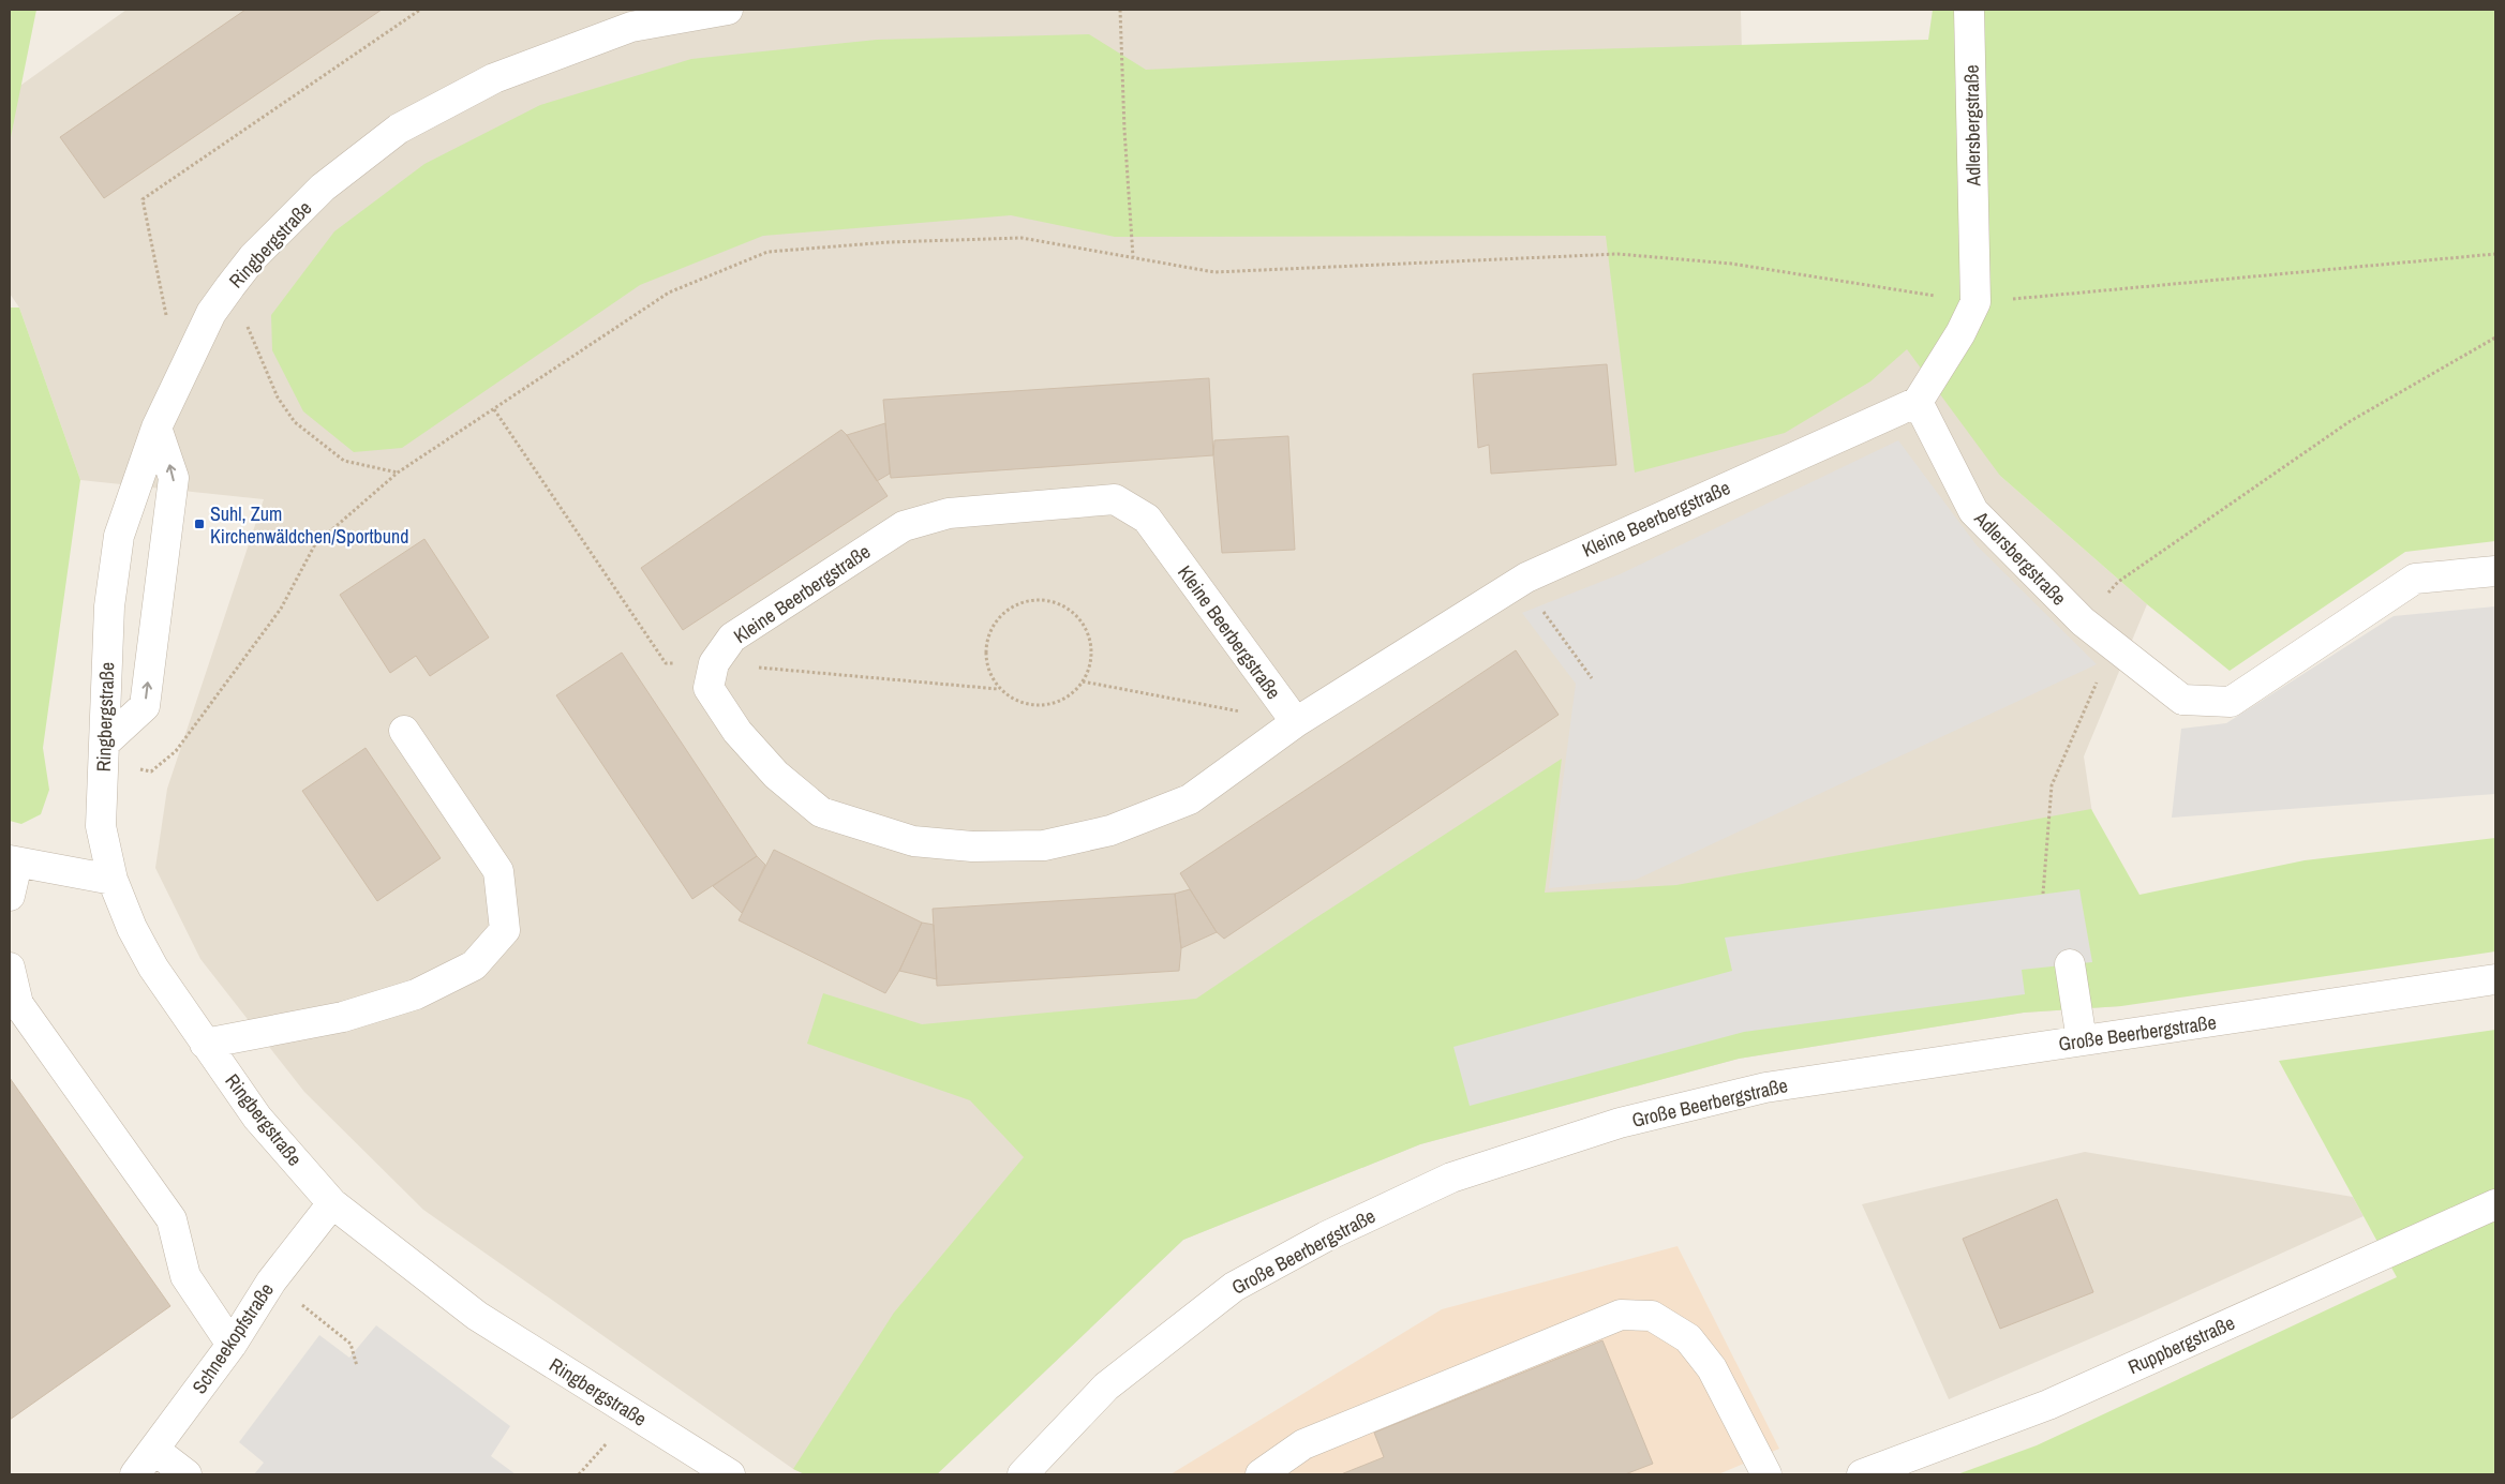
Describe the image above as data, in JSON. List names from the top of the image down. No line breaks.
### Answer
{"streets":{"street":["Adlersbergstraße","Ringbergstraße","Kleine Beerbergstraße","Große Beerbergstraße","Schneekopfstraße","Ruppbergstraße"]},"crossings":[["Adlersbergstraße","Kleine Beerbergstraße"],["Ringbergstraße","Schneekopfstraße"]],"places":{"transit":["Suhl, Zum Kirchenwäldchen/Sportbund"]}}
